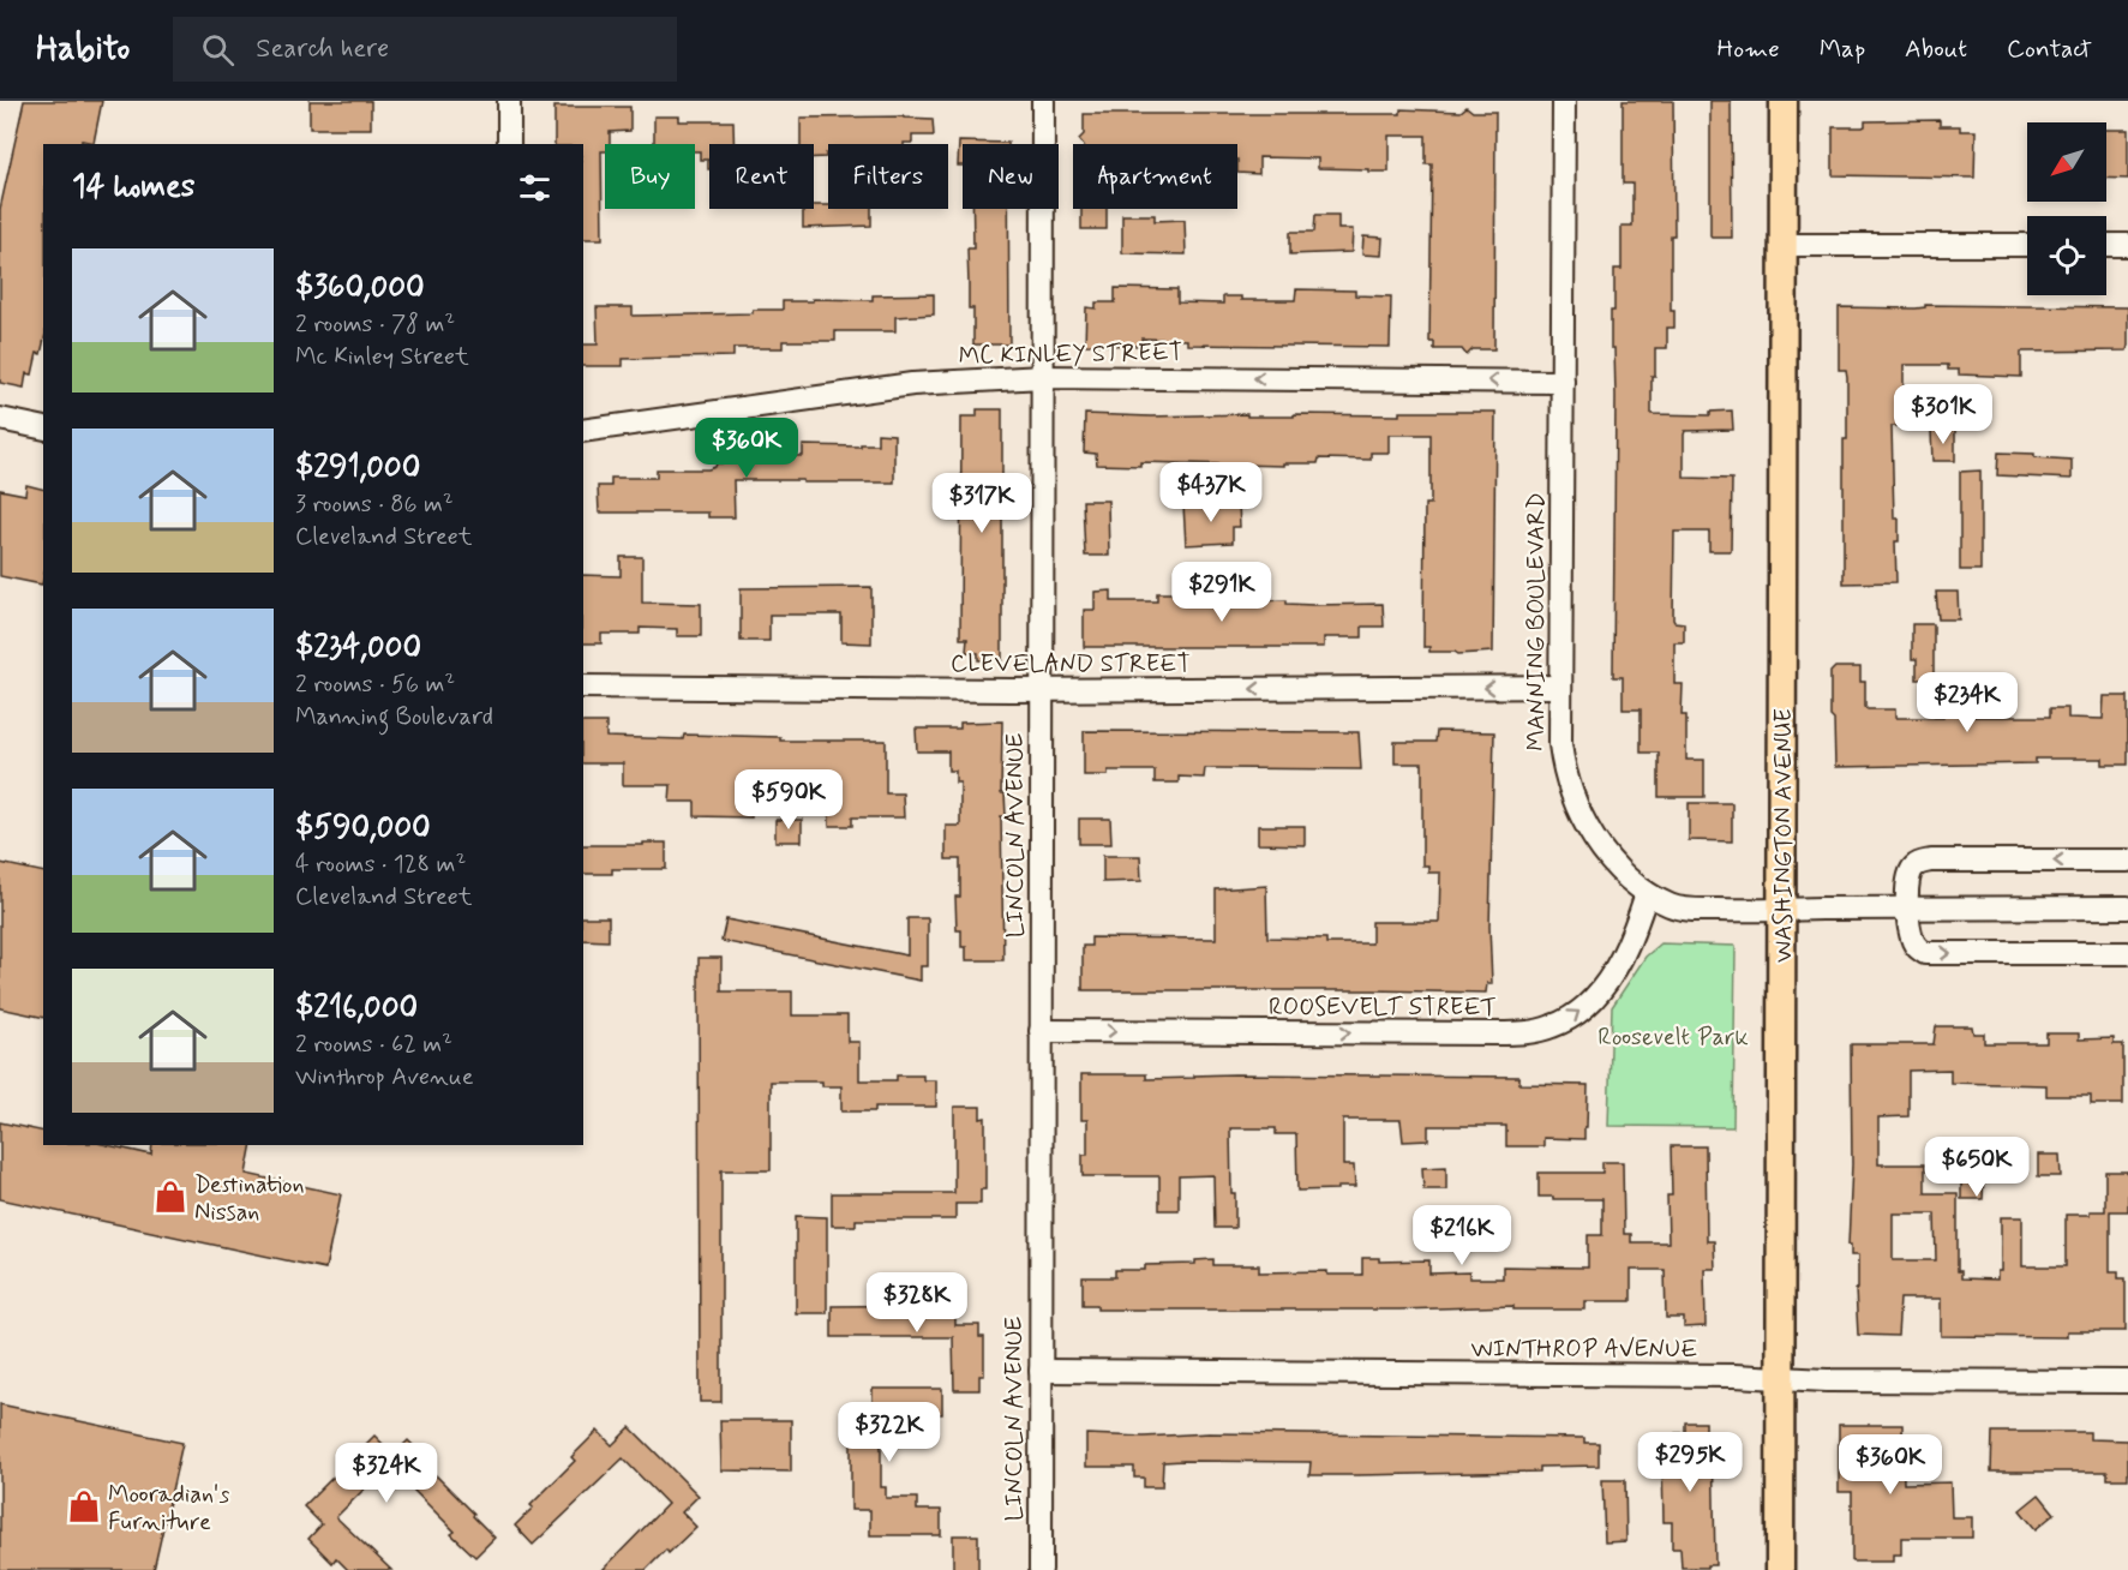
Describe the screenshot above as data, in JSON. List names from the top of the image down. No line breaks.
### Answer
{"streets":{"main road":["WASHINGTON AVENUE"],"street":["MC KINLEY STREET","MANNING BOULEVARD","CLEVELAND STREET","LINCOLN AVENUE","ROOSEVELT STREET","WINTHROP AVENUE"]},"crossings":[["MC KINLEY STREET","MANNING BOULEVARD"],["MC KINLEY STREET","LINCOLN AVENUE"],["MANNING BOULEVARD","CLEVELAND STREET"],["MANNING BOULEVARD","WASHINGTON AVENUE"],["MANNING BOULEVARD","ROOSEVELT STREET"],["CLEVELAND STREET","LINCOLN AVENUE"],["LINCOLN AVENUE","ROOSEVELT STREET"],["LINCOLN AVENUE","WINTHROP AVENUE"],["WASHINGTON AVENUE","WINTHROP AVENUE"]],"one_way":["MC KINLEY STREET","CLEVELAND STREET","ROOSEVELT STREET"],"parks":["Roosevelt Park"],"places":{"shop":["Destination Nissan","Mooradian's Furniture"]},"north":"bottom left","page":{"header":"Habito","search":"Search here","nav":["Home","Map","About","Contact"],"chip":["Buy","Rent","Filters","New","Apartment"],"heading":"14 homes","list":[{"name":"$360,000","note":"2 rooms · 78 m² · Mc Kinley Street"},{"name":"$291,000","note":"3 rooms · 86 m² · Cleveland Street"},{"name":"$234,000","note":"2 rooms · 56 m² · Manning Boulevard"},{"name":"$590,000","note":"4 rooms · 128 m² · Cleveland Street"},{"name":"$216,000","note":"2 rooms · 62 m² · Winthrop Avenue"}],"price":["$301K","$360K","$437K","$317K","$291K","$234K","$590K","$650K","$216K","$328K","$322K","$295K","$360K","$324K"]}}
